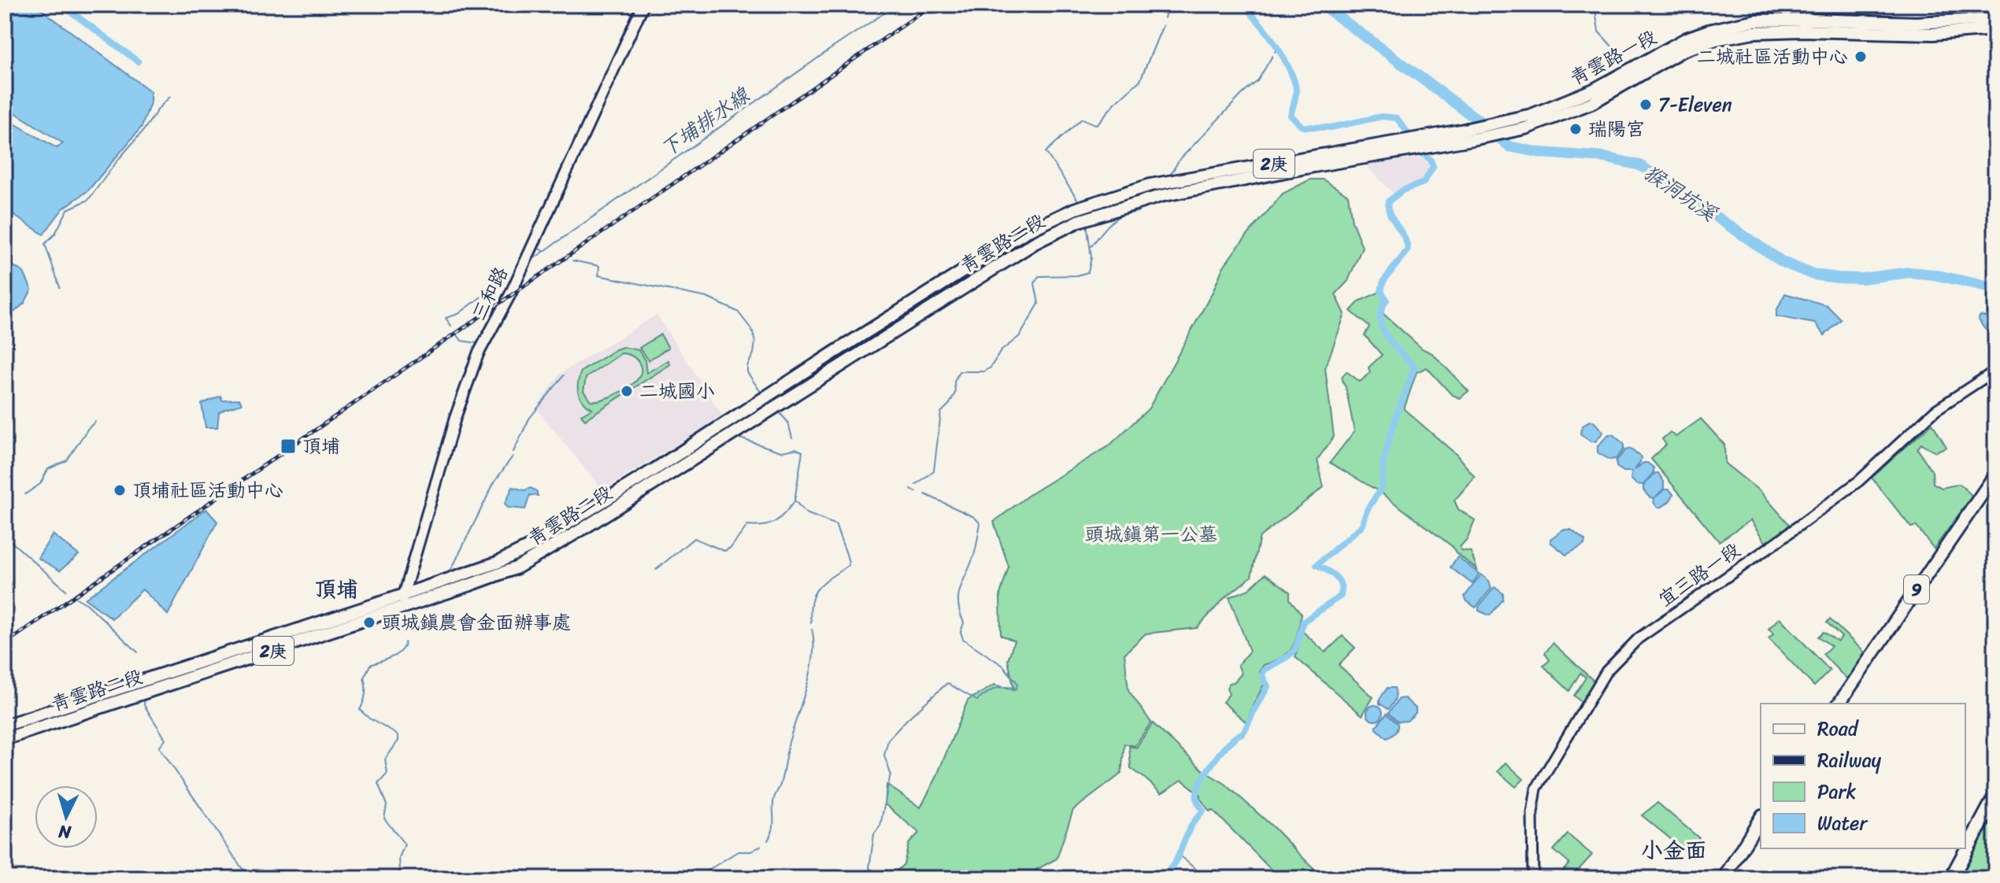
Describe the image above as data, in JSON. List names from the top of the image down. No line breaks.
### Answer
{"streets":{"main road":["青雲路一段","2庚","青雲路二段","三和路","9"],"street":["宜三路一段"]},"crossings":[["青雲路一段","青雲路二段"],["青雲路二段","三和路"]],"districts":["頂埔","小金面"],"water":["下埔排水線","猴洞坑溪"],"parks":["頭城鎮第一公墓"],"places":{"other":["二城社區活動中心","7-Eleven","瑞陽宮","二城國小","頂埔社區活動中心","頭城鎮農會金面辦事處"],"transit":["頂埔"]},"legend":["Road","Railway","Park","Water"],"north":"bottom"}
